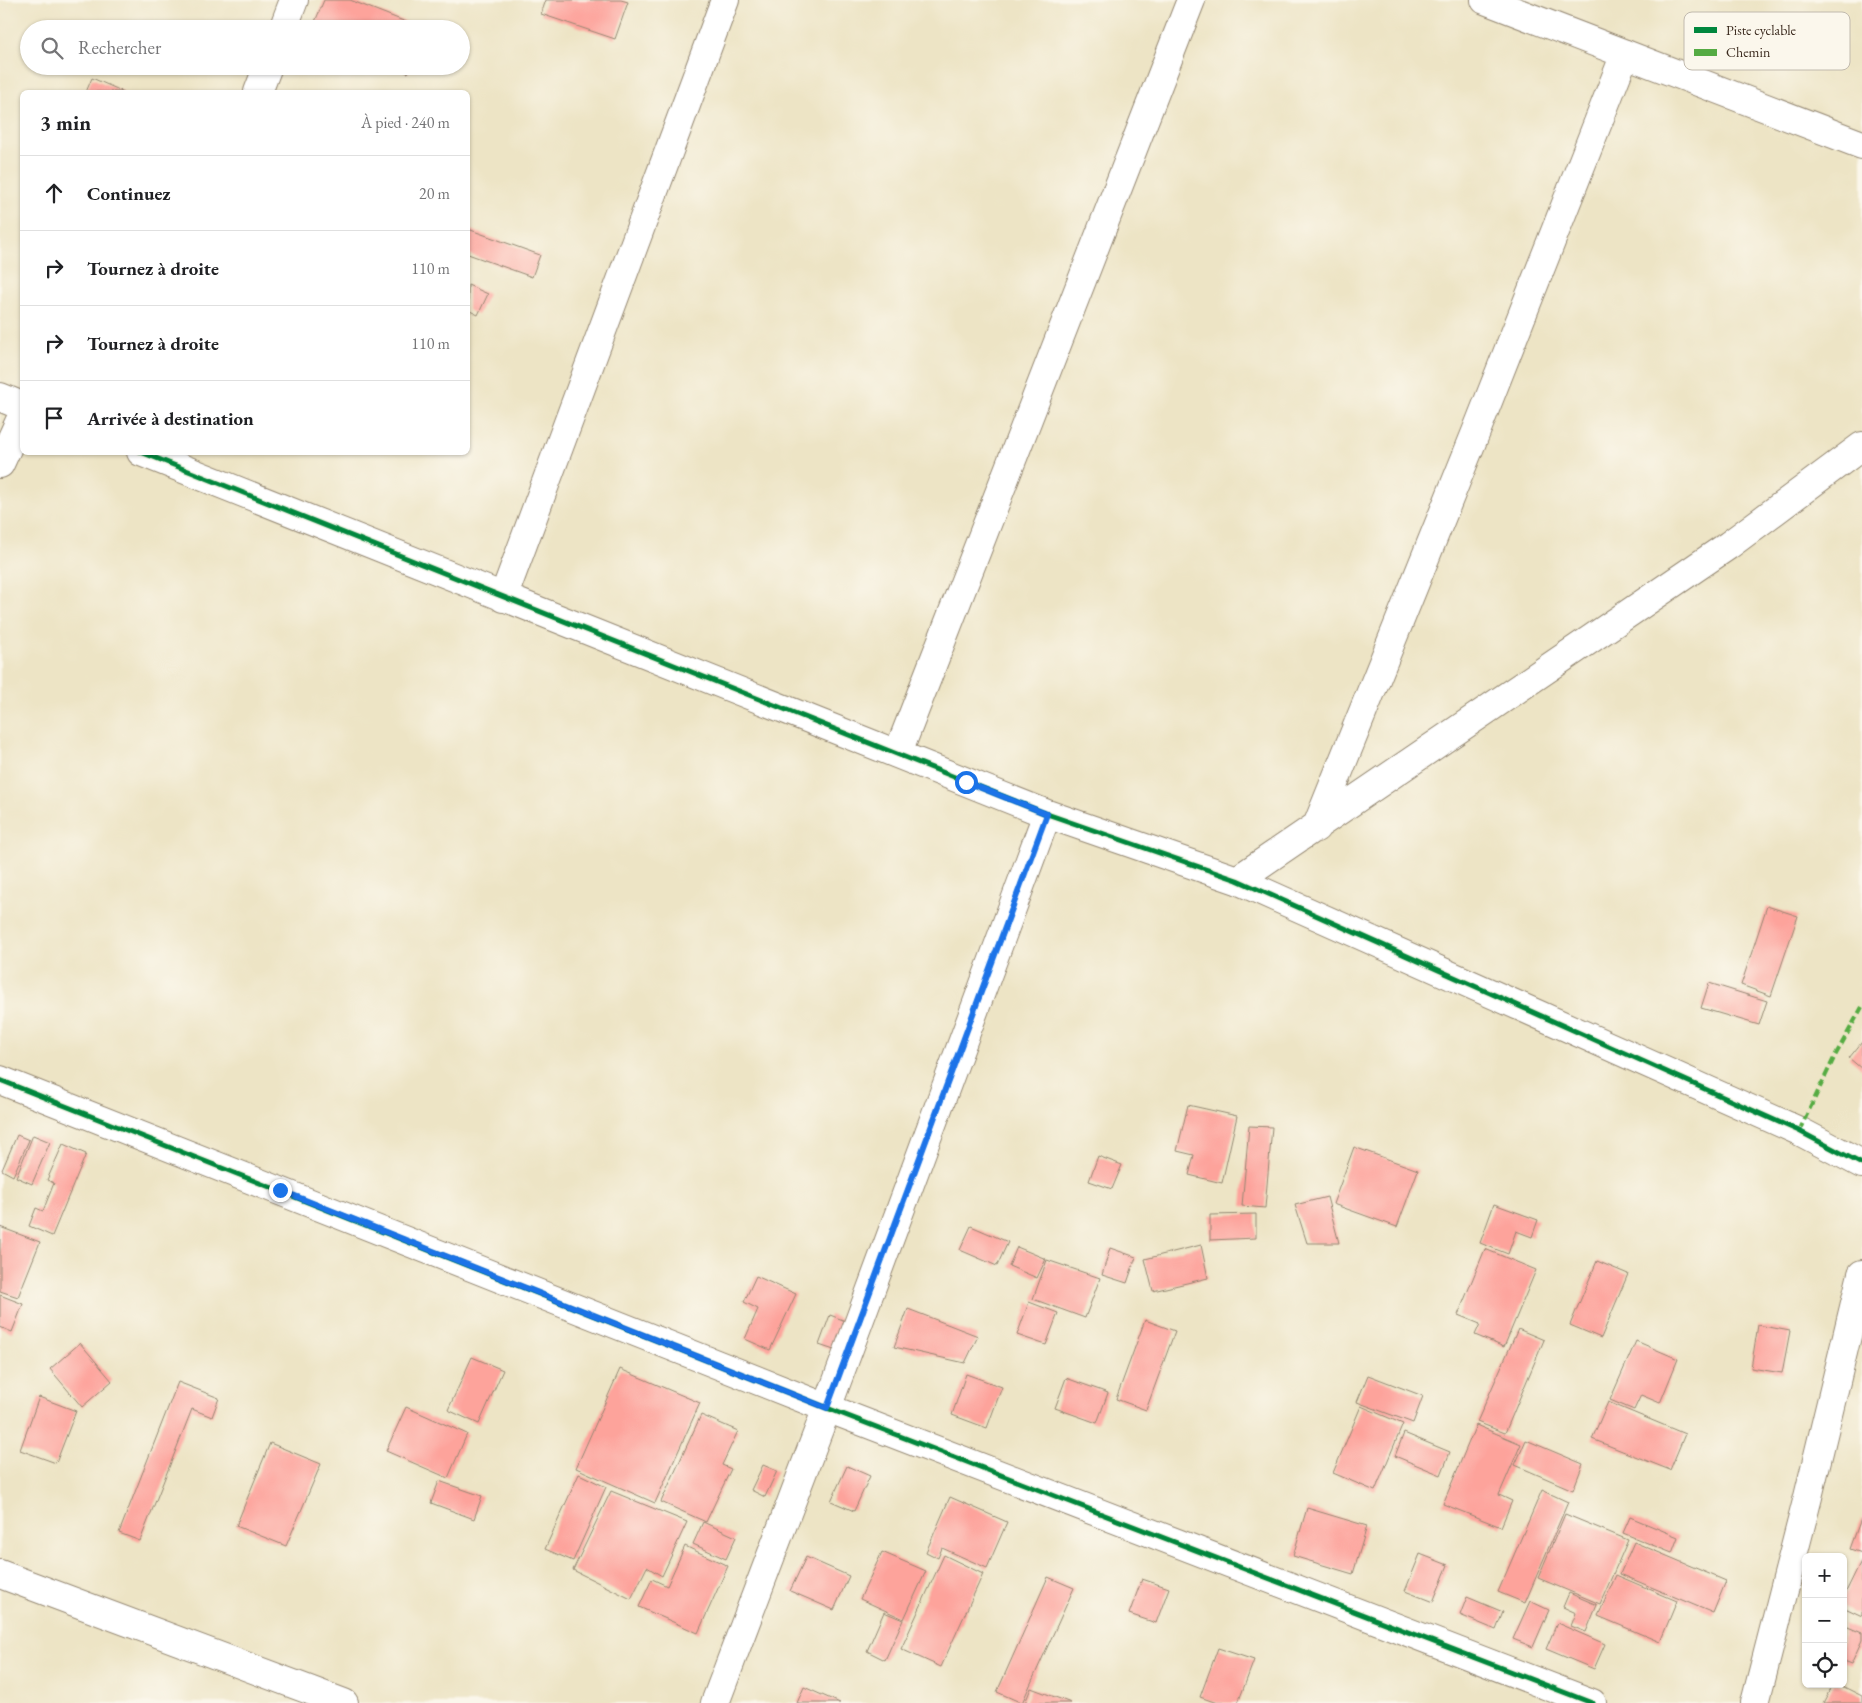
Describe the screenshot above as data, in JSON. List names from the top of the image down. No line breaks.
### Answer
{"legend":["Piste cyclable","Chemin"],"page":{"search":"Rechercher","heading":["3 min","À pied · 240 m"],"list":[["Continuez","20 m"],["Tournez à droite","110 m"],["Tournez à droite","110 m"],"Arrivée à destination"],"map_buttons":["+","−"]}}
